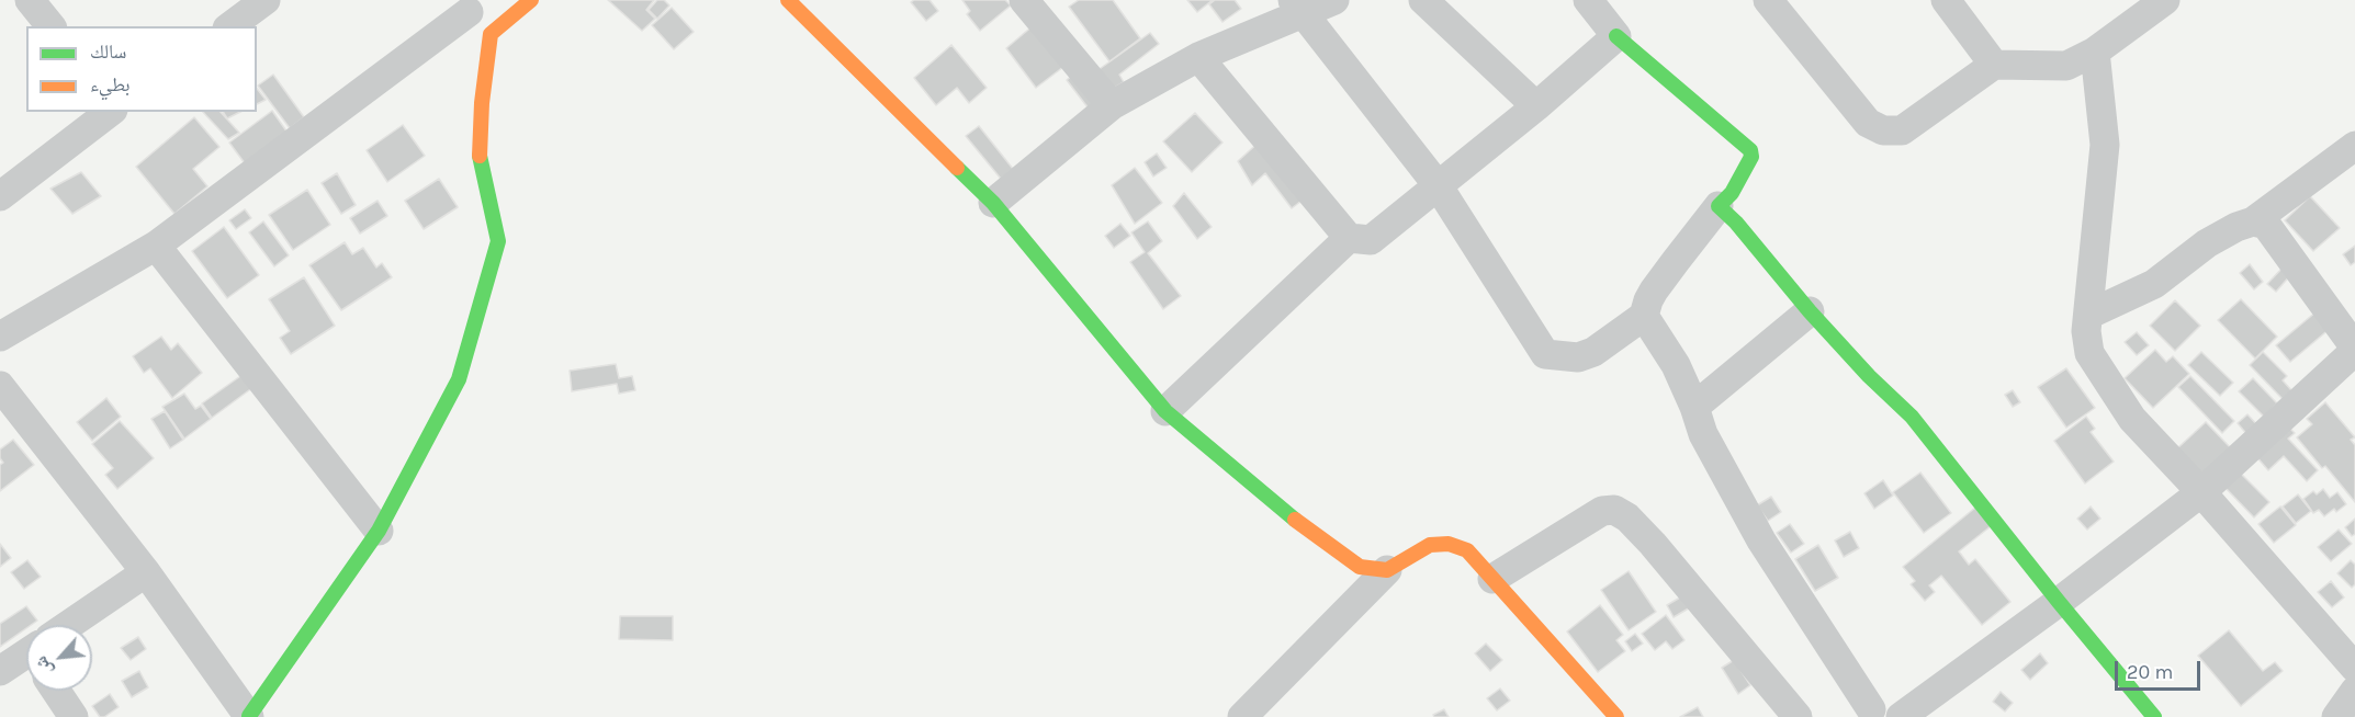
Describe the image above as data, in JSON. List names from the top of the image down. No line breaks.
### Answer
{"legend":["سالك","بطيء"],"scale_bar":"20 m","north":"bottom left"}
